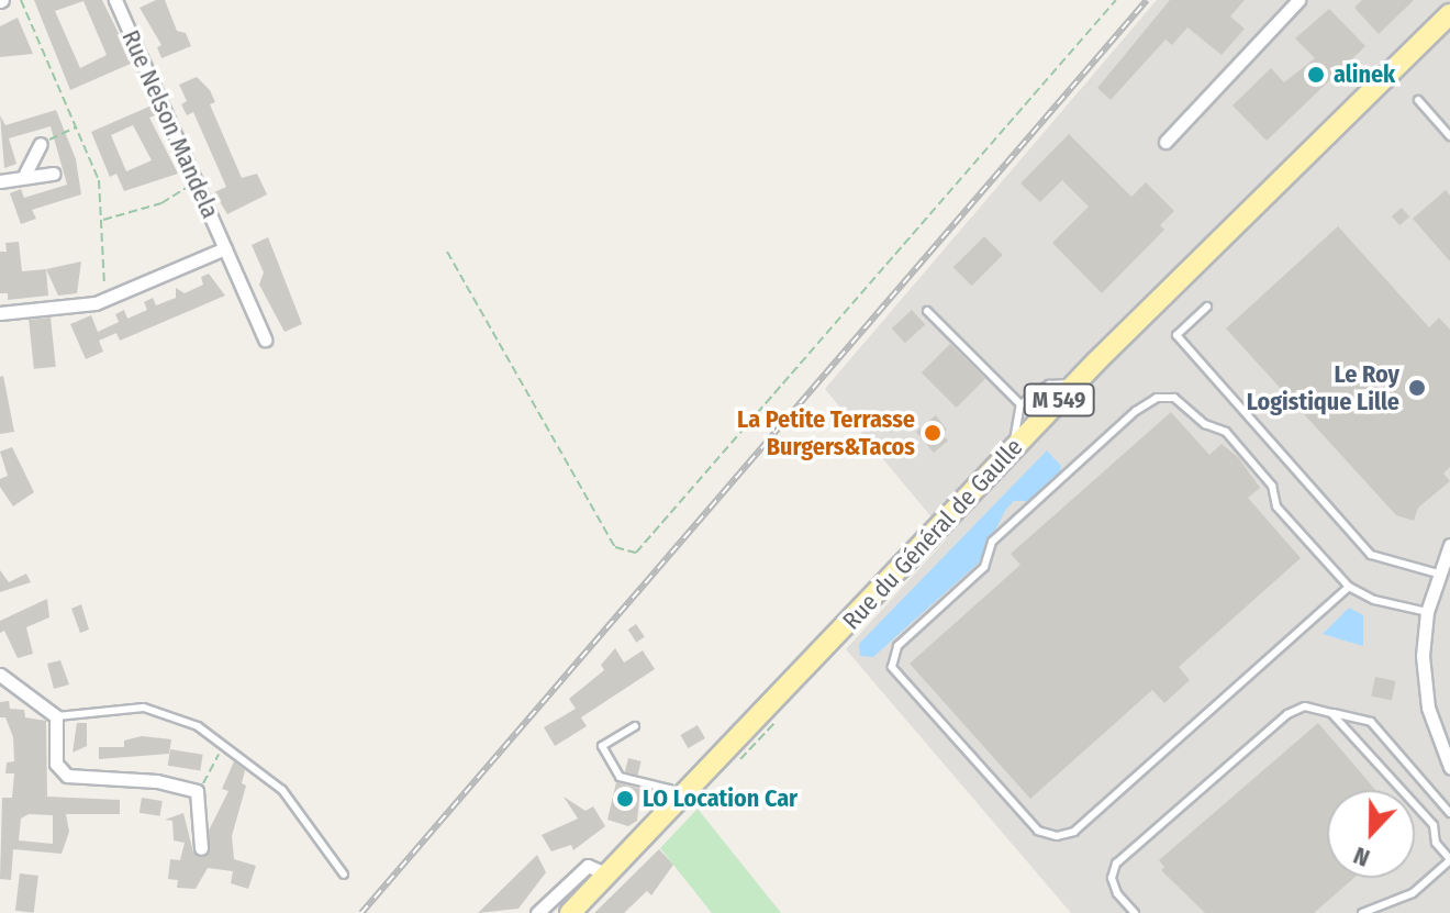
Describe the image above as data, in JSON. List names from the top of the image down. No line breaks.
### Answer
{"streets":{"main road":["M 549","Rue du Général de Gaulle"],"street":["Rue Nelson Mandela"]},"places":["alinek","Le Roy Logistique Lille","La Petite Terrasse Burgers&Tacos","LO Location Car"],"north":"bottom"}
